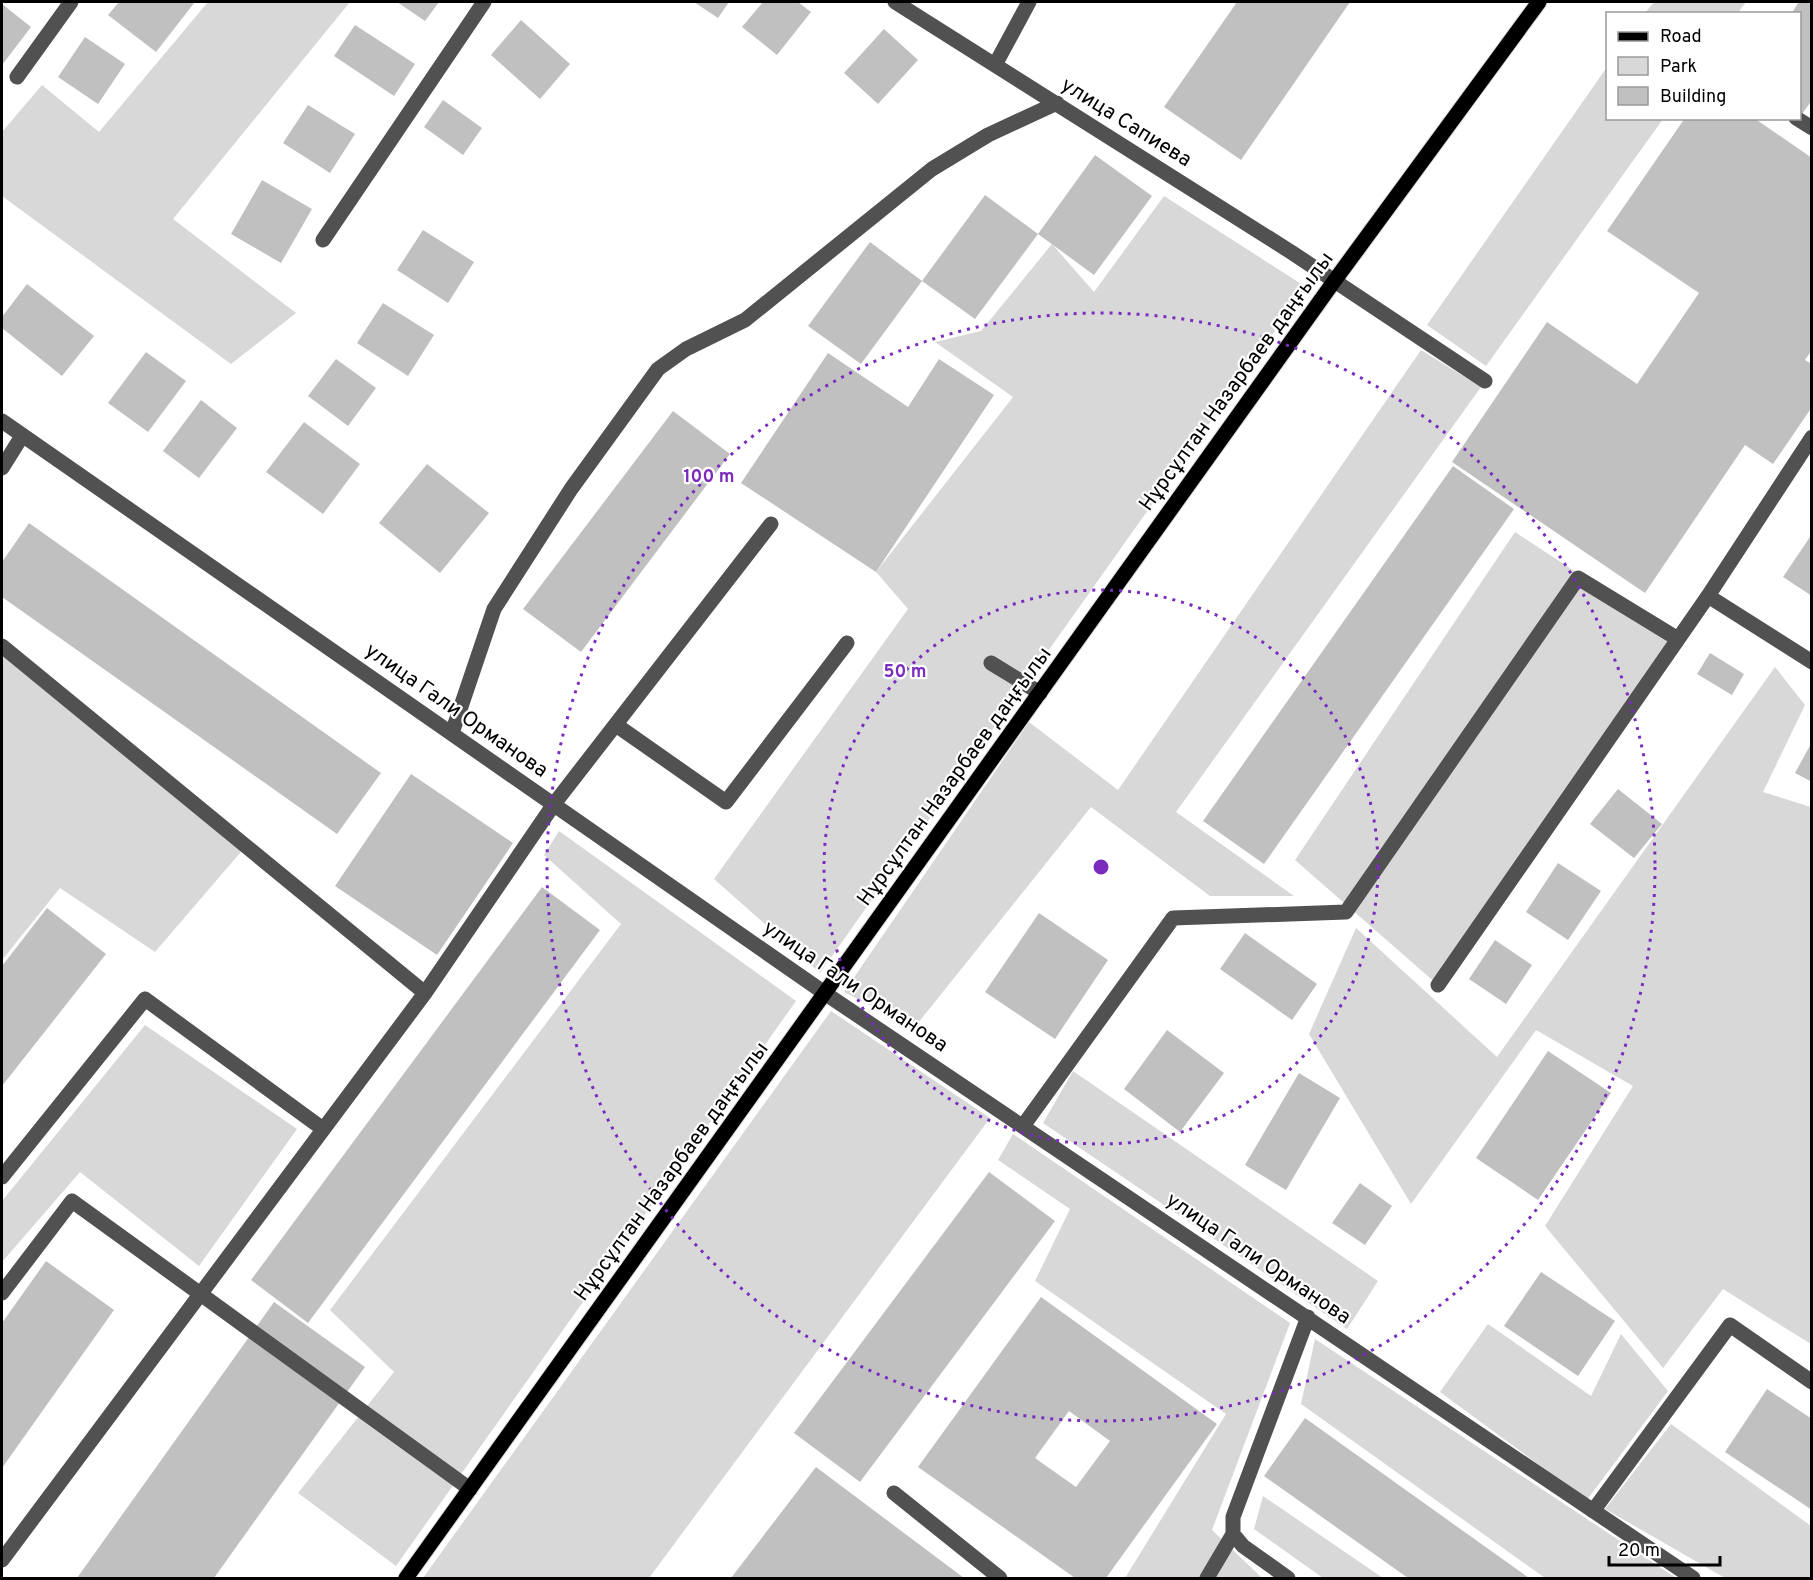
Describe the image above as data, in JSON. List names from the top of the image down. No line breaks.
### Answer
{"streets":{"main road":["Нұрсұлтан Назарбаев даңғылы"],"street":["улица Сапиева","улица Гали Орманова"]},"crossings":[["улица Сапиева","Нұрсұлтан Назарбаев даңғылы"],["Нұрсұлтан Назарбаев даңғылы","улица Гали Орманова"]],"legend":["Road","Park","Building"],"scale_bar":"20 m","rings":["100 m","50 m"]}
